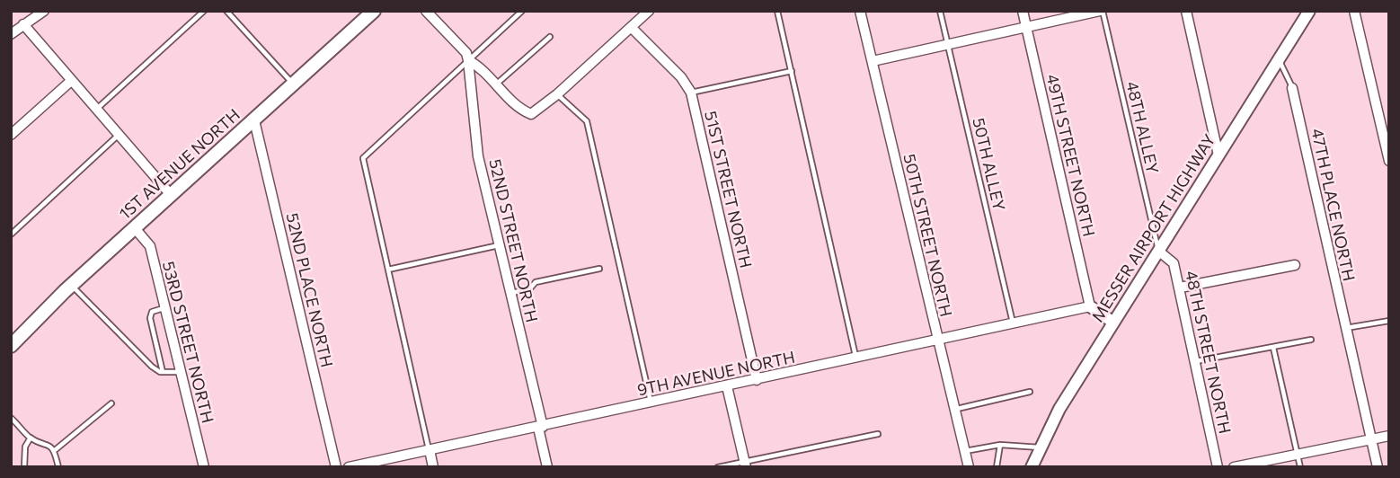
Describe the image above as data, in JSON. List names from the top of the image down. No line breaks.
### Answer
{"streets":{"main road":["1ST AVENUE NORTH","MESSER AIRPORT HIGHWAY"],"street":["49TH STREET NORTH","51ST STREET NORTH","47TH PLACE NORTH","50TH STREET NORTH","52ND STREET NORTH","52ND PLACE NORTH","53RD STREET NORTH","48TH STREET NORTH","9TH AVENUE NORTH"],"lane":["48TH ALLEY","50TH ALLEY"]},"crossings":[["48TH ALLEY","MESSER AIRPORT HIGHWAY"],["48TH ALLEY","48TH STREET NORTH"],["49TH STREET NORTH","9TH AVENUE NORTH"],["1ST AVENUE NORTH","52ND PLACE NORTH"],["1ST AVENUE NORTH","53RD STREET NORTH"],["50TH ALLEY","9TH AVENUE NORTH"],["51ST STREET NORTH","9TH AVENUE NORTH"],["MESSER AIRPORT HIGHWAY","48TH STREET NORTH"],["50TH STREET NORTH","9TH AVENUE NORTH"],["52ND STREET NORTH","9TH AVENUE NORTH"]]}
